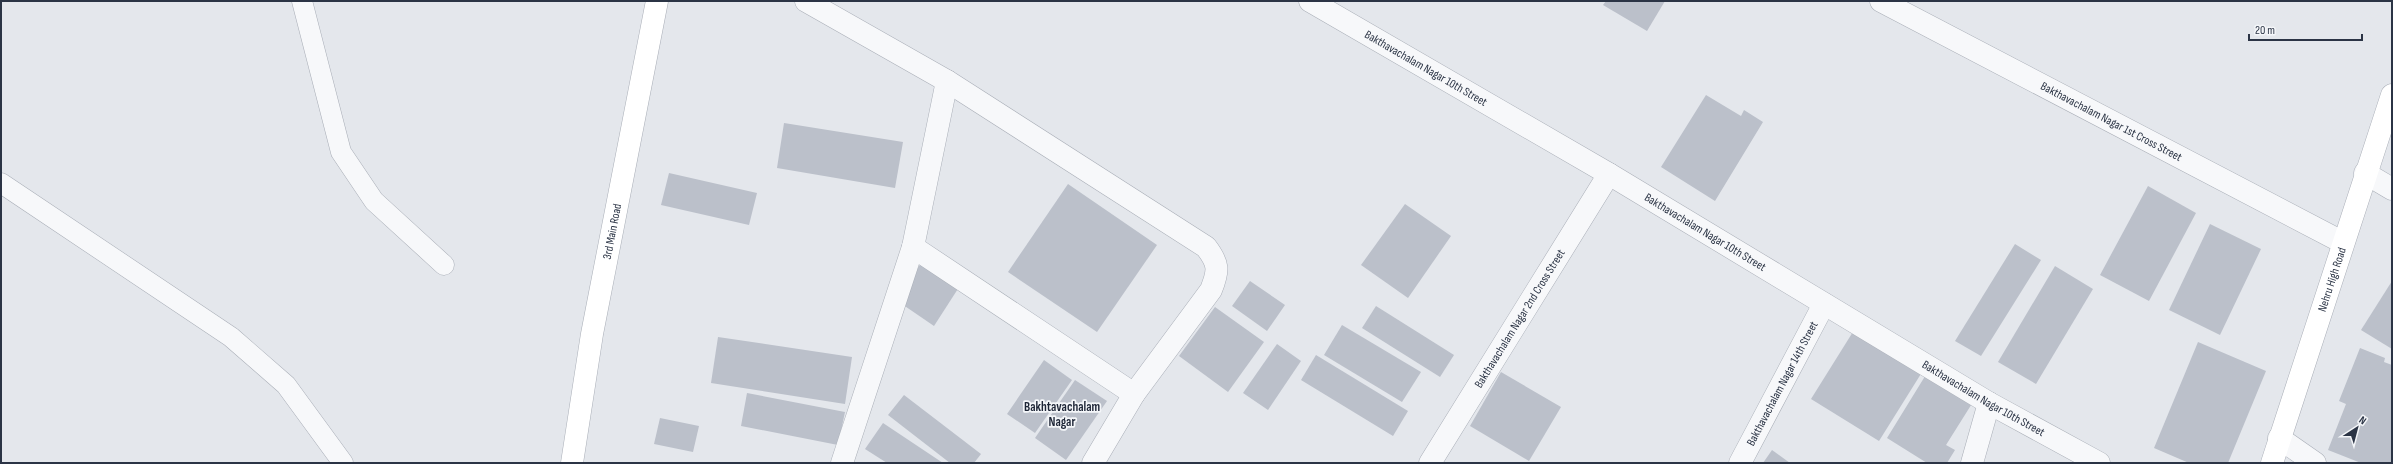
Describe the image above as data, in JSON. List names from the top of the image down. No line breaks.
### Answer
{"streets":{"street":["Bakthavachalam Nagar 10th Street","Bakthavachalam Nagar 1st Cross Street","3rd Main Road","Nehru High Road","Bakthavachalam Nagar 2nd Cross Street","Bakthavachalam Nagar 14th Street"]},"crossings":[["Bakthavachalam Nagar 10th Street","Bakthavachalam Nagar 2nd Cross Street"],["Bakthavachalam Nagar 10th Street","Bakthavachalam Nagar 14th Street"],["Bakthavachalam Nagar 1st Cross Street","Nehru High Road"]],"districts":["Bakhtavachalam Nagar"],"scale_bar":"20 m","north":"top right"}
